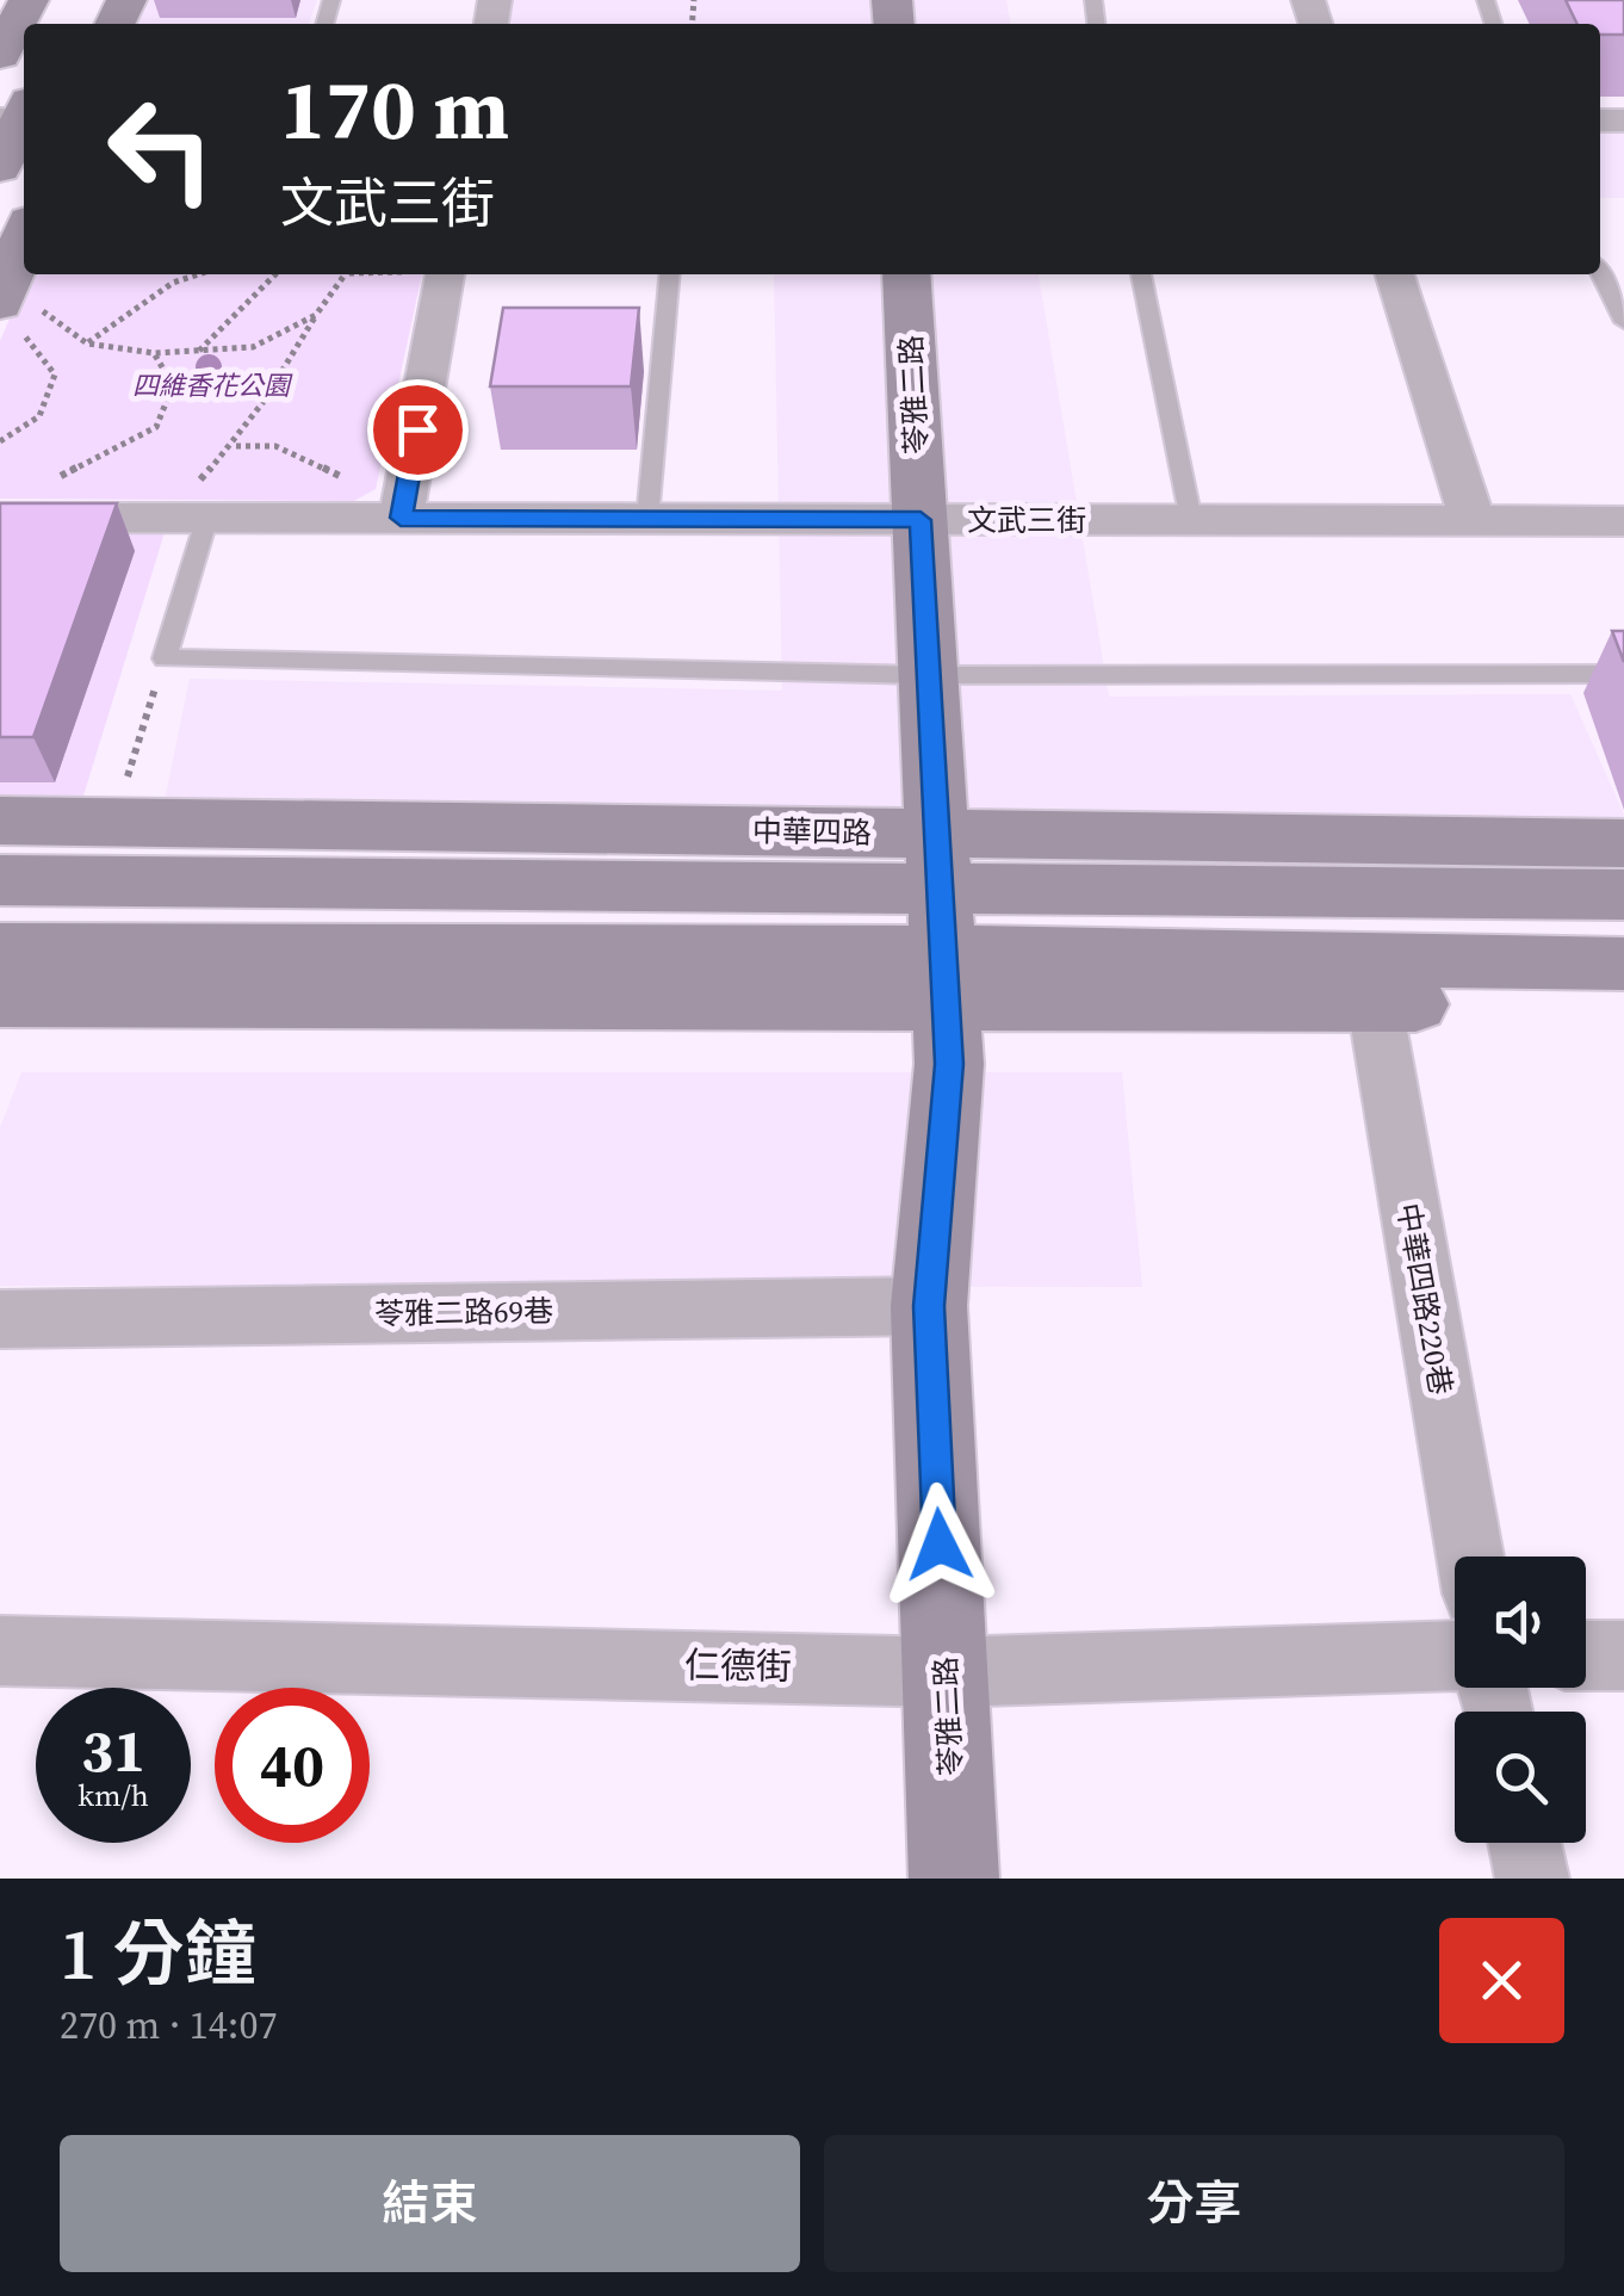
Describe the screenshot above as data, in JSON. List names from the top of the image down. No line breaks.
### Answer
{"streets":{"street":["苓雅二路","文武三街","中華四路","中華四路220巷","苓雅二路69巷","仁德街"]},"crossings":[["苓雅二路","文武三街"],["苓雅二路","中華四路"],["苓雅二路","苓雅二路69巷"],["苓雅二路","仁德街"],["中華四路","中華四路220巷"]],"parks":["四維香花公園"],"page":{"turn":["170 m","文武三街"],"speed":"31 km/h","limit":"40","heading":["1 分鐘","270 m · 14:07"],"buttons":["結束","分享"]}}
